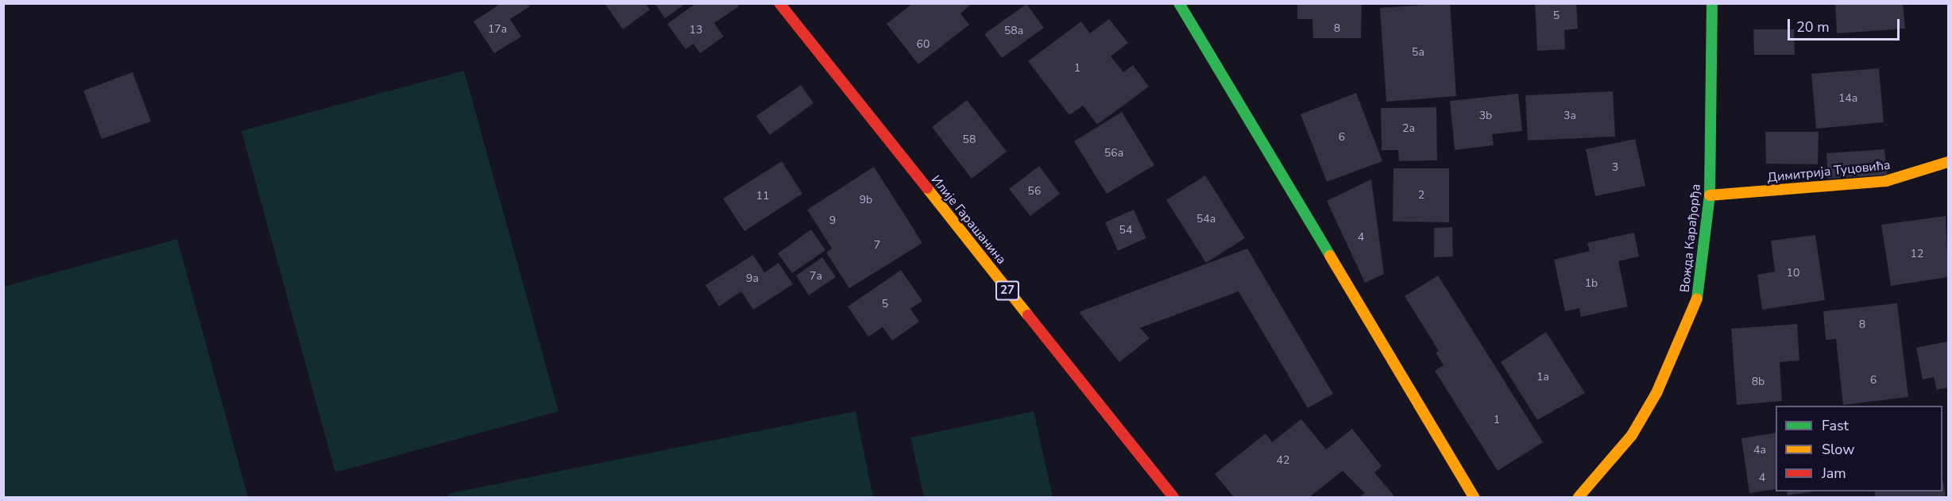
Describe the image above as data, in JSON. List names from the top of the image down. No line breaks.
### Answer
{"streets":{"main road":["Димитрија Туцовића","Илије Гарашанина","Вожда Карађорђа","27"]},"crossings":[["Димитрија Туцовића","Вожда Карађорђа"]],"house_numbers":["5","8","17a","13","58a","60","5a","1","14a","3b","3a","2a","6","58","56a","3","56","2","11","9b","54a","9","54","4","7","12","10","7a","9a","1b","5","8","1a","6","8b","1","4a","42","4"],"legend":["Fast","Slow","Jam"],"scale_bar":"20 m"}
